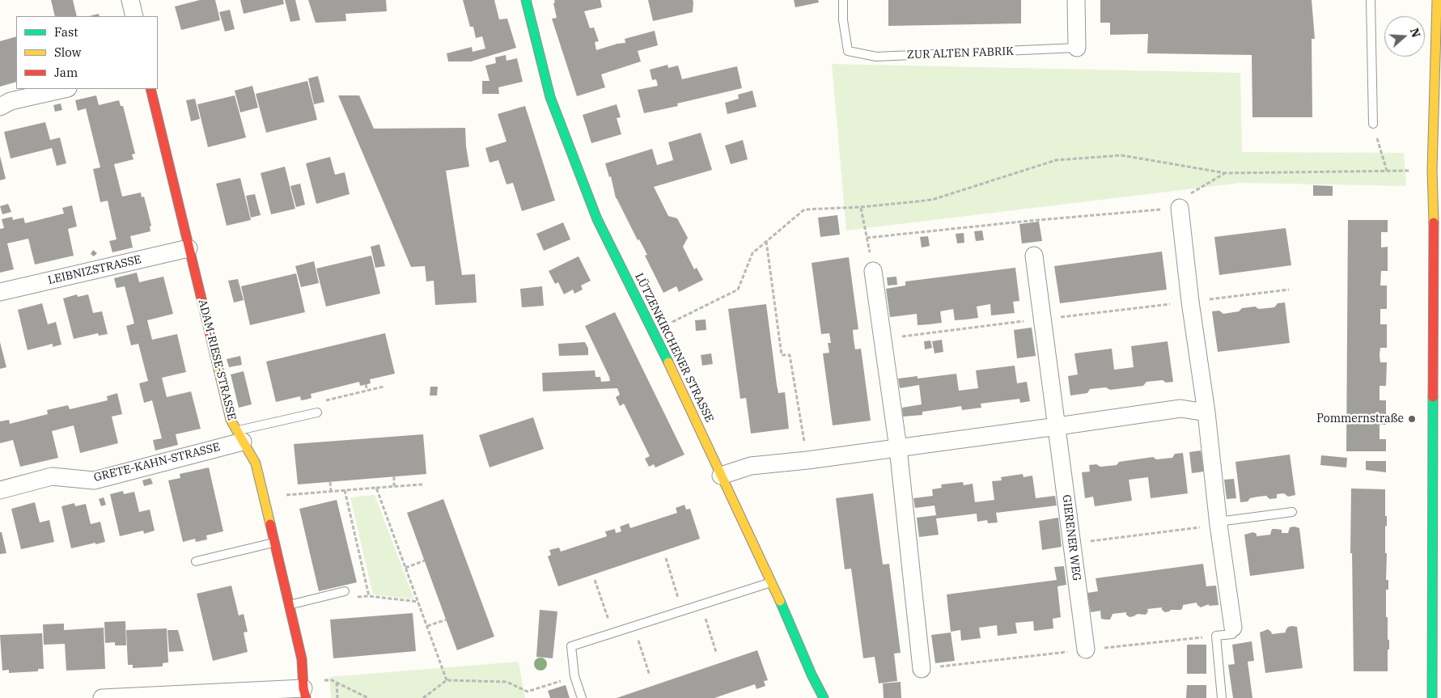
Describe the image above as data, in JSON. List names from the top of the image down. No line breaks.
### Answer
{"streets":{"street":["ZUR ALTEN FABRIK","LEIBNIZSTRASSE","LÜTZENKIRCHENER STRASSE","ADAM-RIESE-STRASSE","GRETE-KAHN-STRASSE","GIERENER WEG"]},"crossings":[["LEIBNIZSTRASSE","ADAM-RIESE-STRASSE"],["ADAM-RIESE-STRASSE","GRETE-KAHN-STRASSE"]],"places":["Pommernstraße"],"legend":["Fast","Slow","Jam"],"north":"right"}
